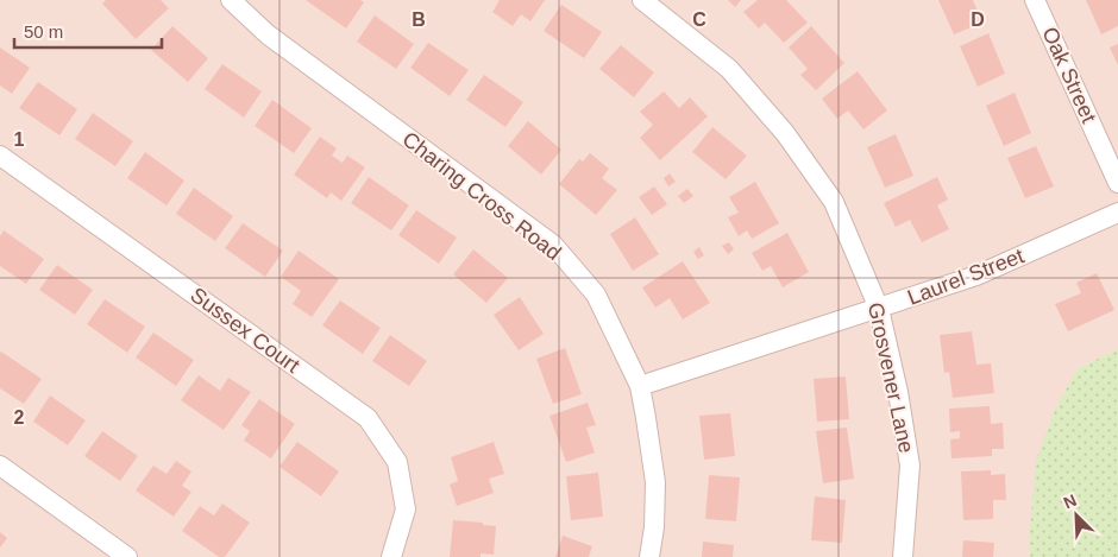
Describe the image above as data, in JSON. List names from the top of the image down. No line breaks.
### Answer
{"streets":{"street":["Oak Street","Charing Cross Road","Laurel Street","Sussex Court","Grosvener Lane"]},"crossings":[["Charing Cross Road","Laurel Street"],["Laurel Street","Grosvener Lane"]],"scale_bar":"50 m","north":"top left","grid":{"columns":["B","C","D"],"rows":["1","2"]}}
